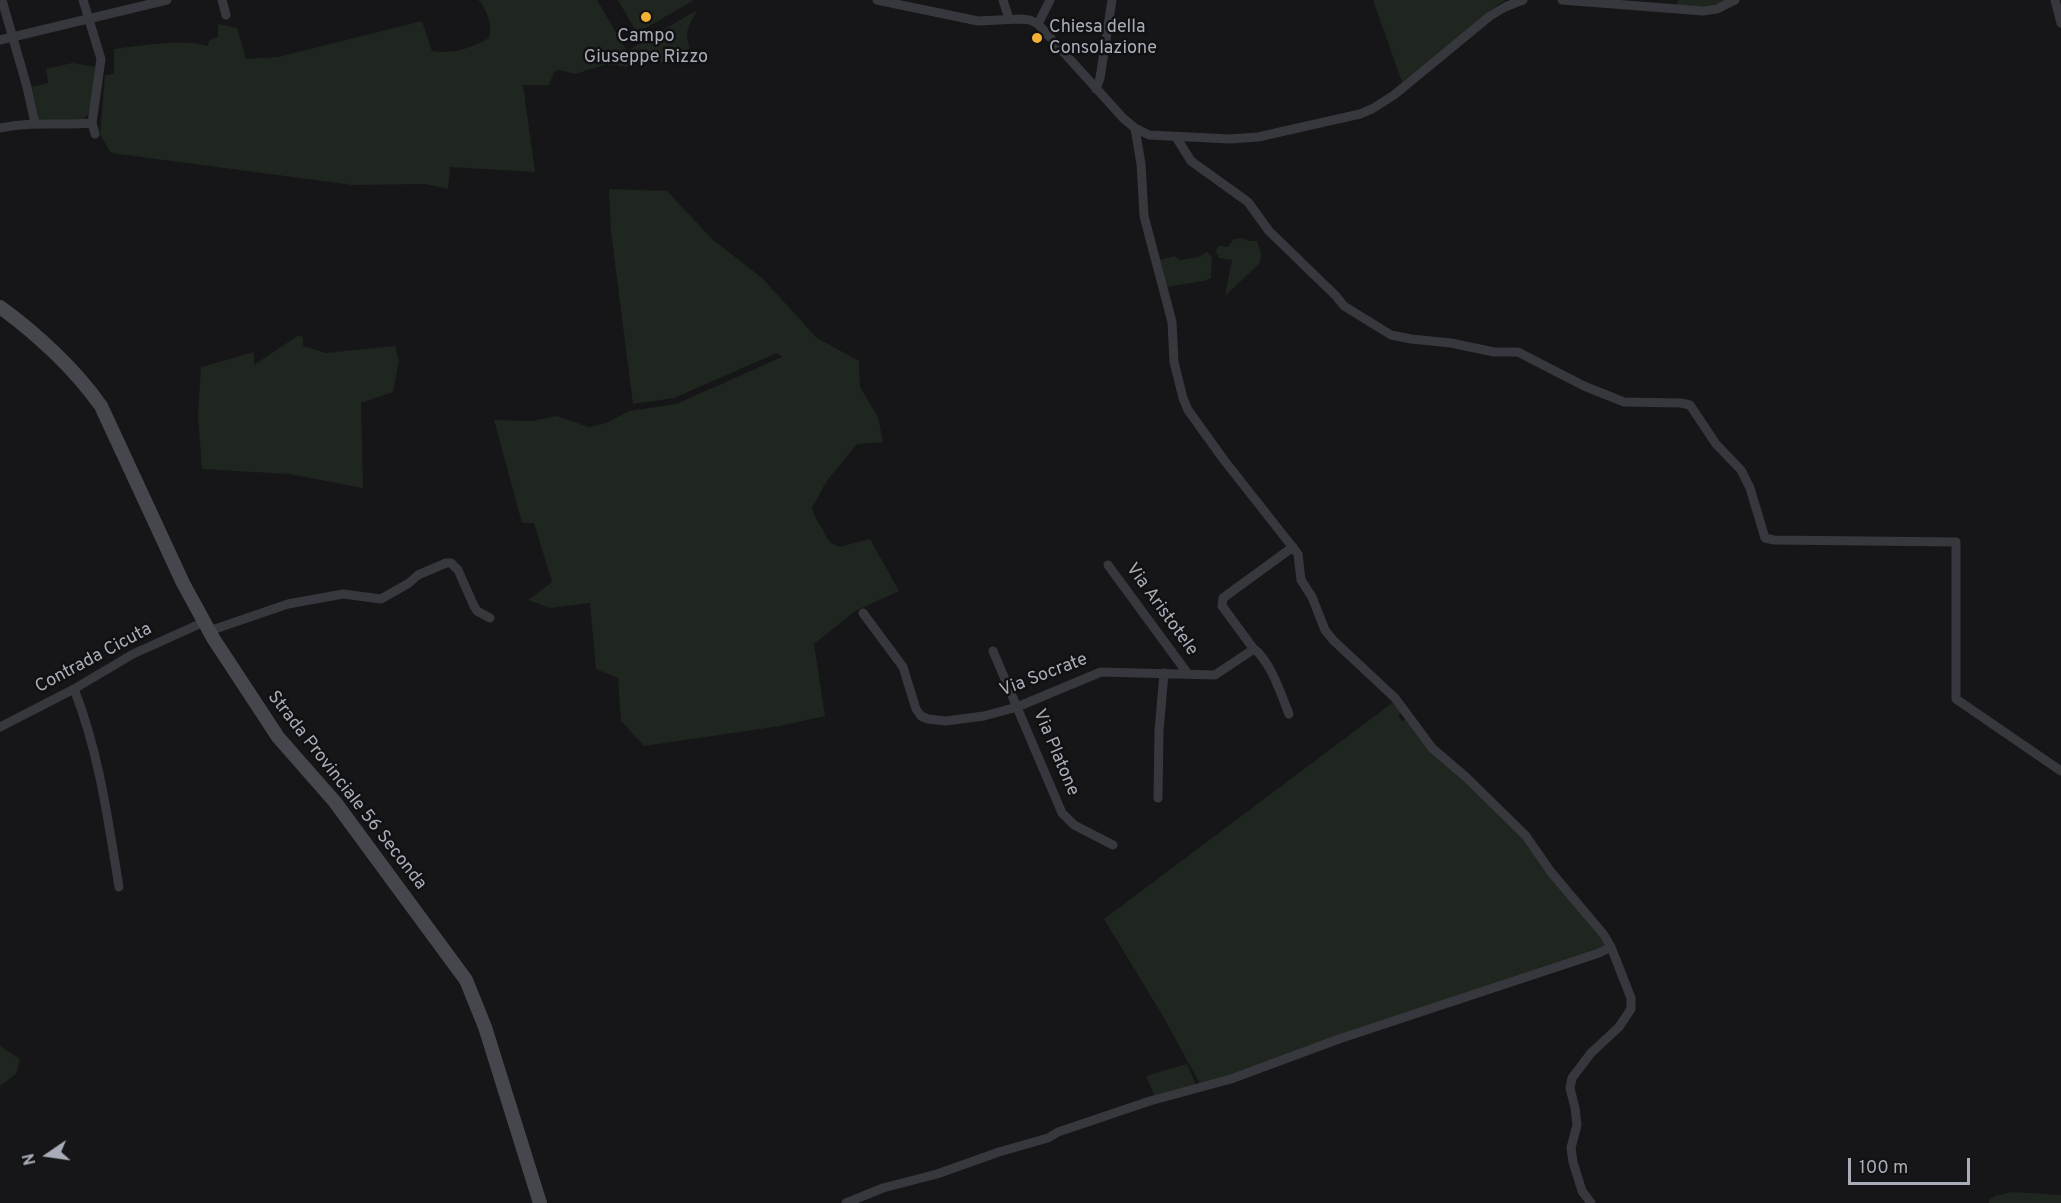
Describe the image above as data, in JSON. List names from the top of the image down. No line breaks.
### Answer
{"streets":{"street":["Via Aristotele","Contrada Cicuta","Via Socrate","Via Platone","Strada Provinciale 56 Seconda"]},"crossings":[["Via Aristotele","Via Socrate"],["Contrada Cicuta","Strada Provinciale 56 Seconda"],["Via Socrate","Via Platone"]],"places":["Campo Giuseppe Rizzo","Chiesa della Consolazione"],"scale_bar":"100 m","north":"left"}
